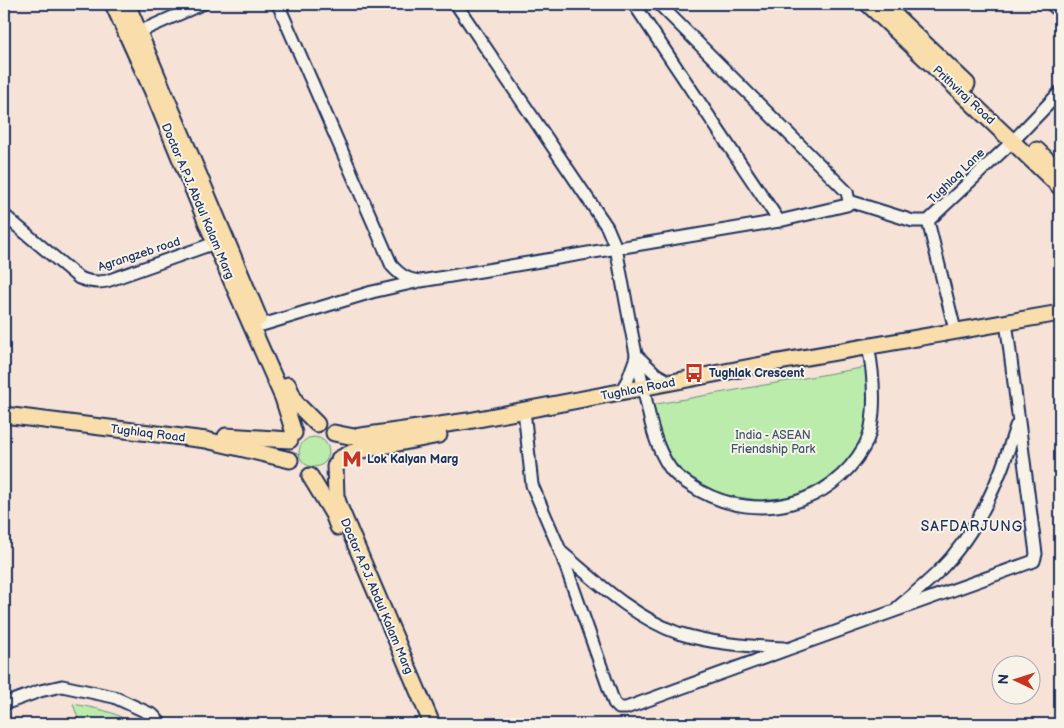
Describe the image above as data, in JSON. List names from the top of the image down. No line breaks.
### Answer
{"streets":{"main road":["Prithviraj Road","Doctor A.P.J. Abdul Kalam Marg","Tughlaq Road"],"street":["Tughlaq Lane","Agrangzeb road"]},"crossings":[["Prithviraj Road","Tughlaq Lane"],["Doctor A.P.J. Abdul Kalam Marg","Agrangzeb road"],["Doctor A.P.J. Abdul Kalam Marg","Tughlaq Road"]],"districts":["SAFDARJUNG"],"parks":["India - ASEAN Friendship Park"],"places":{"bus stop":["Tughlak Crescent"],"metro station":["Lok Kalyan Marg"]},"north":"left"}
